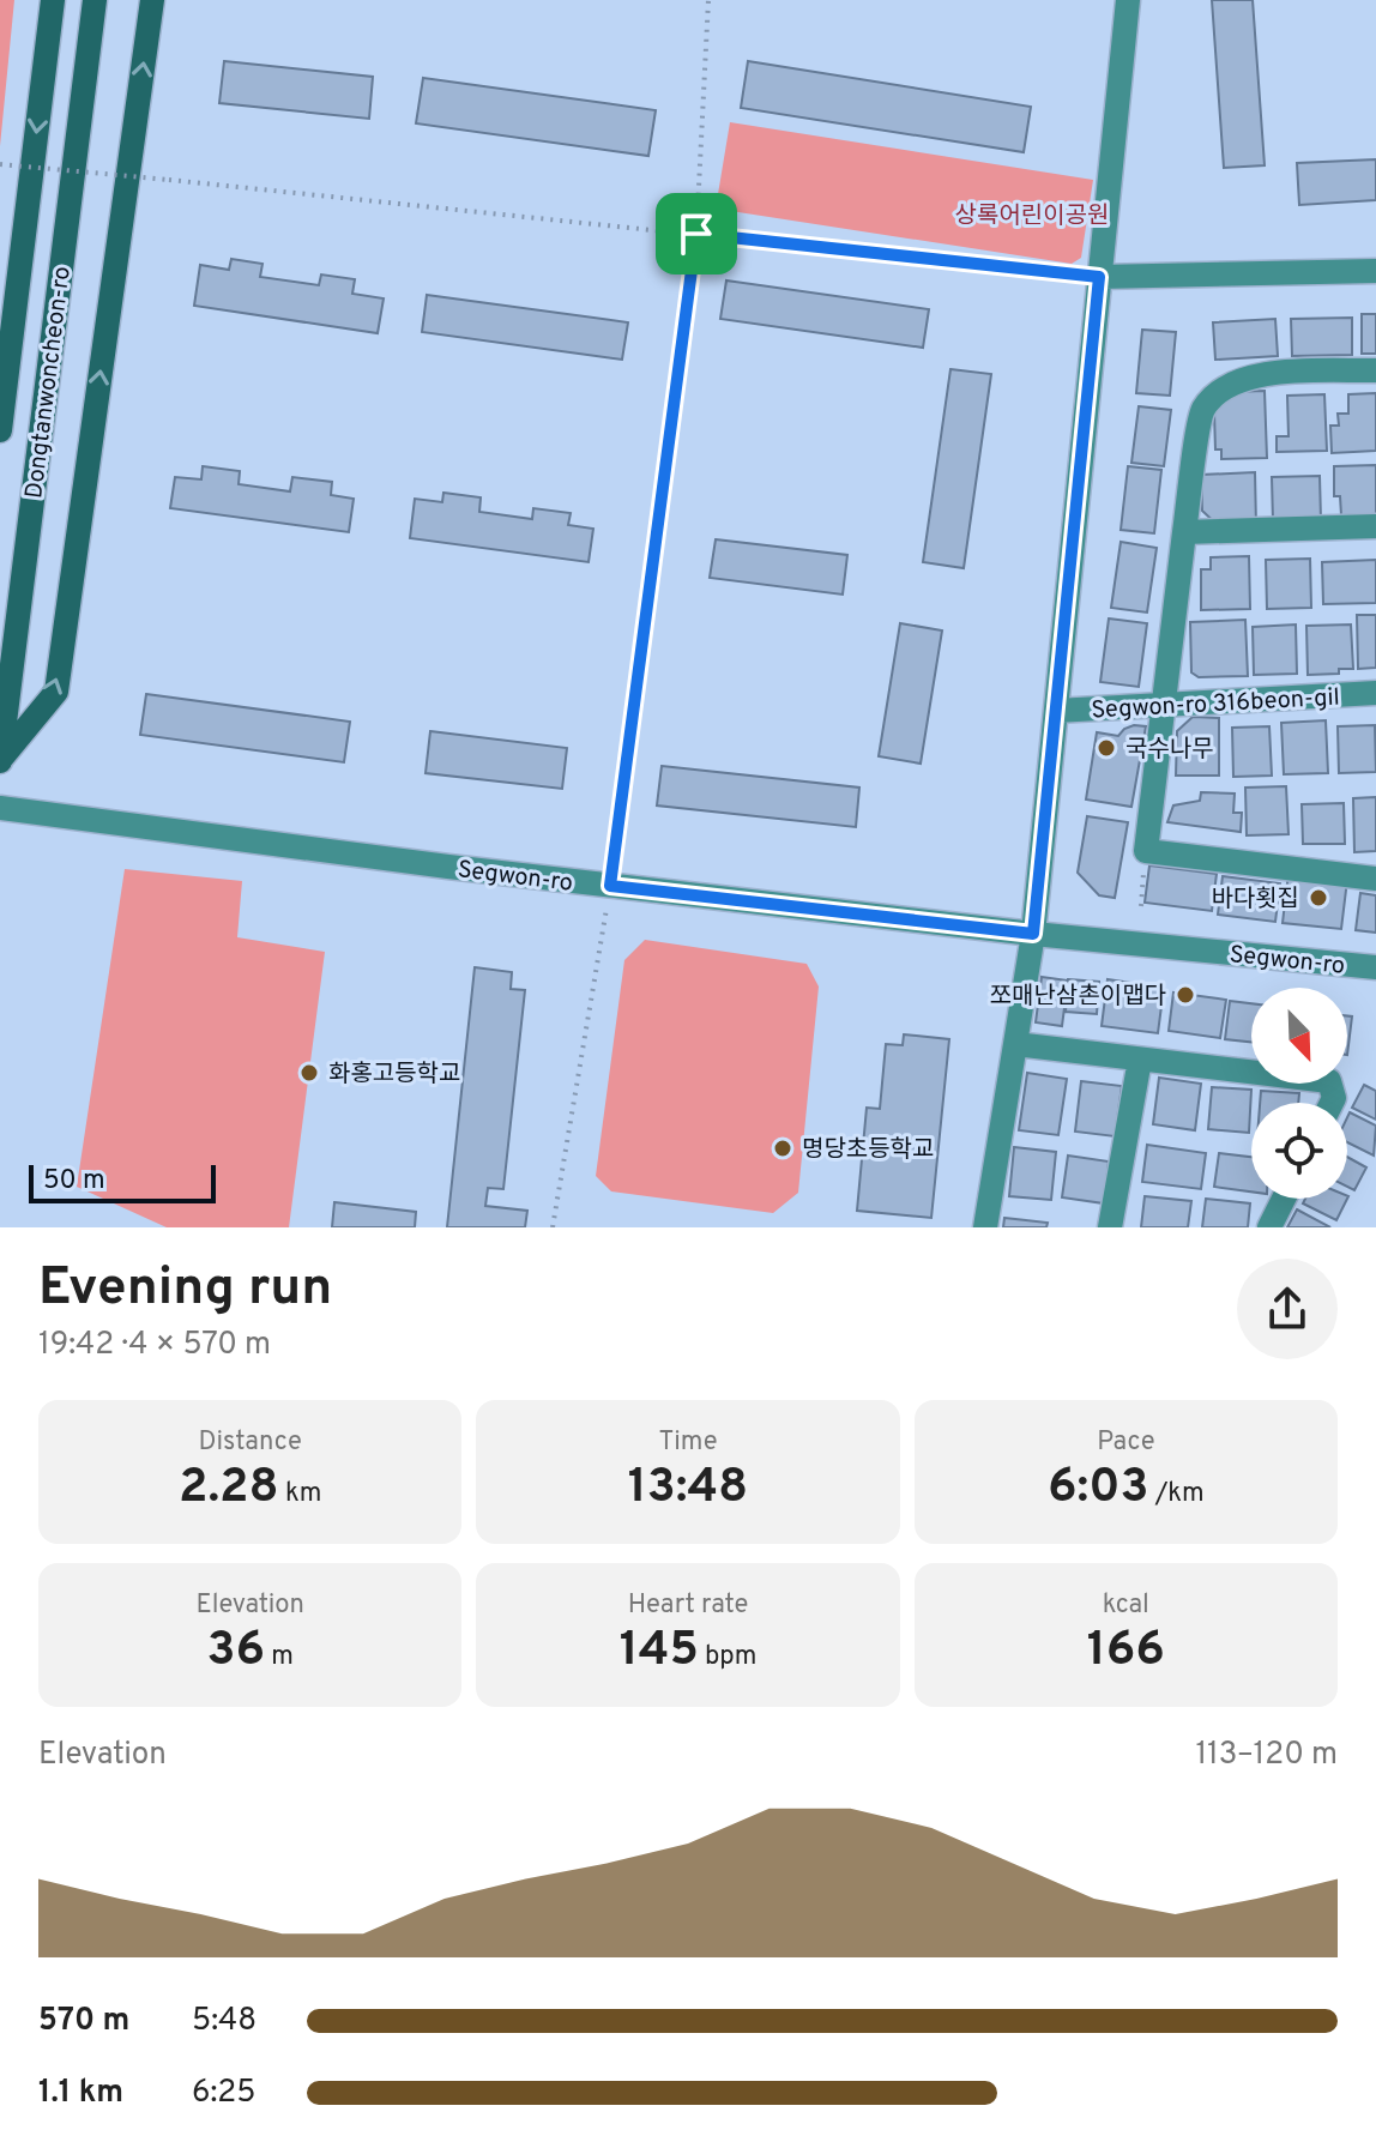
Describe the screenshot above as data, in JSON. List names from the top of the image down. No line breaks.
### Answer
{"streets":{"main road":["Dongtanwoncheon-ro"],"street":["Segwon-ro 316beon-gil","Segwon-ro"]},"crossings":[["Segwon-ro 316beon-gil","Segwon-ro"]],"parks":["상록어린이공원"],"places":["국수나무","바다횟집","쪼매난삼촌이맵다","화홍고등학교","명당초등학교"],"scale_bar":"50 m","north":"bottom right","page":{"scale":"50 m","heading":["Evening run","19:42 · 4 × 570 m"],"stats":[["Distance","2.28 km"],["Time","13:48"],["Pace","6:03 /km"],["Elevation","36 m"],["Heart rate","145 bpm"],["kcal","166"]],"chart":["Elevation","113–120 m"],"list":[{"name":"570 m","note":"5:48"},{"name":"1.1 km","note":"6:25"}]}}
